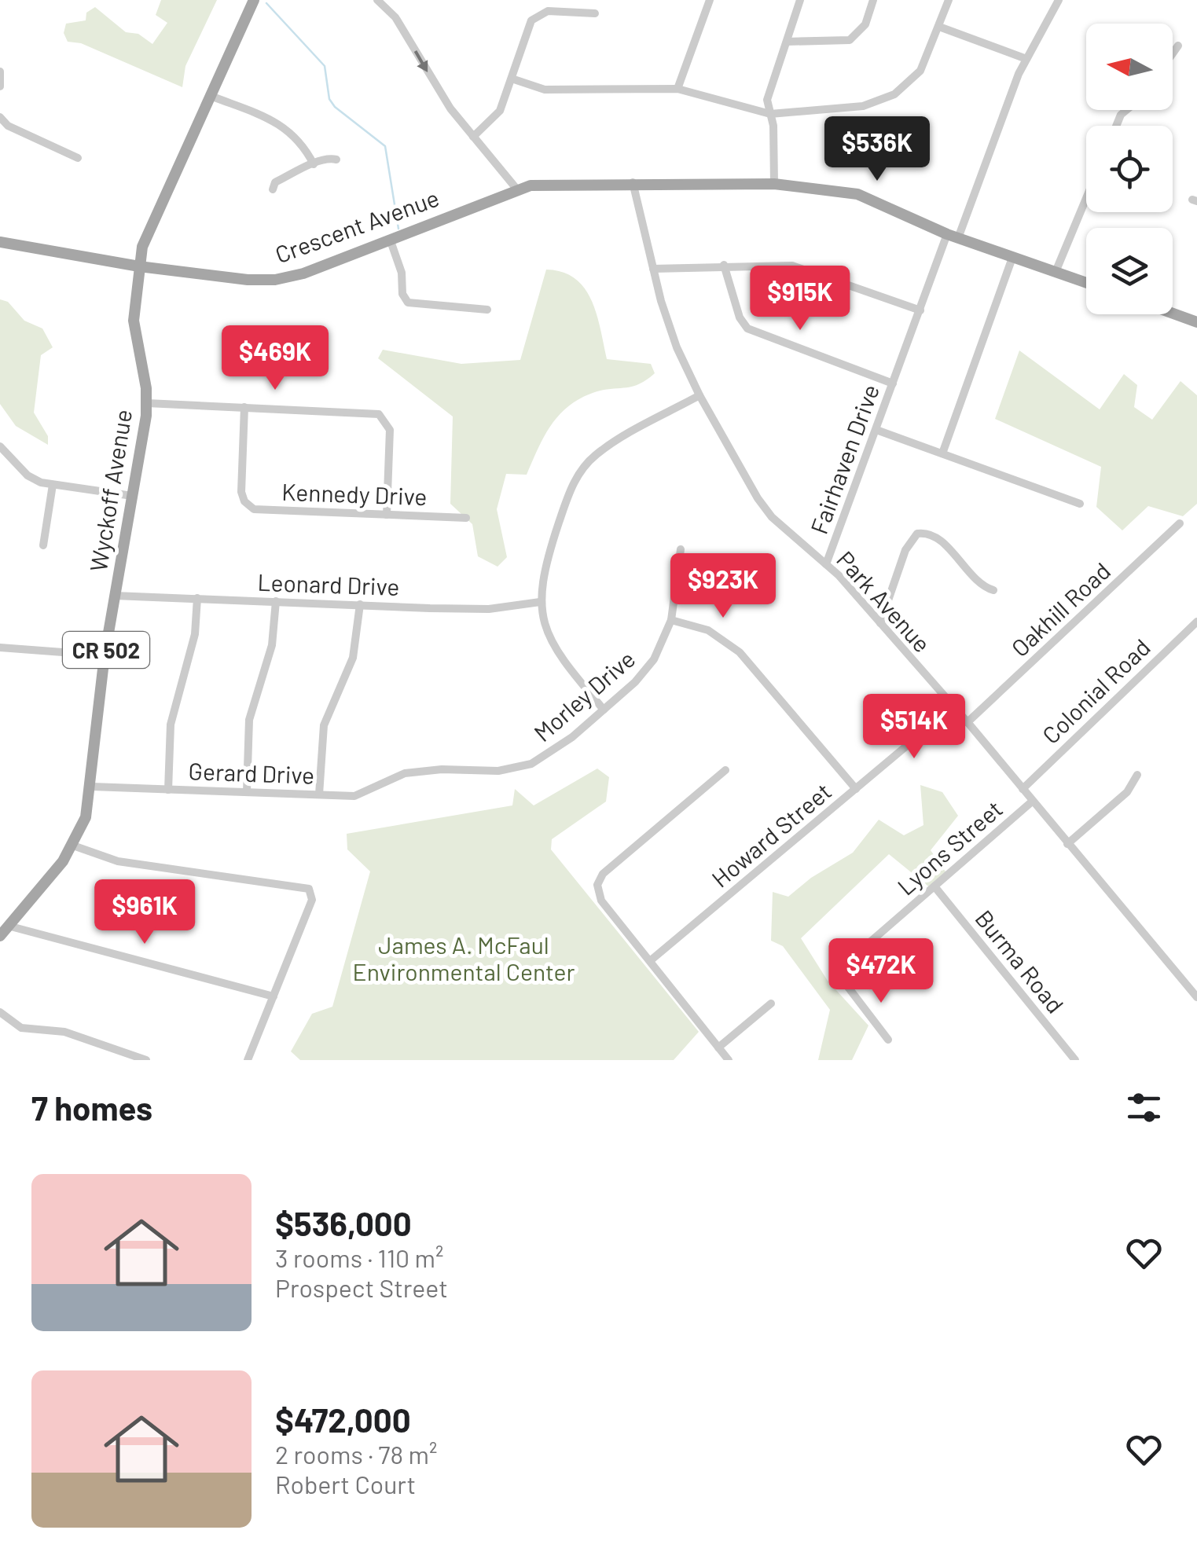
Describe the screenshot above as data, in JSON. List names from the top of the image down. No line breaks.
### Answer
{"streets":{"main road":["Crescent Avenue","Wyckoff Avenue","CR 502"],"street":["Fairhaven Drive","Kennedy Drive","Leonard Drive","Park Avenue","Oakhill Road","Colonial Road","Morley Drive","Gerard Drive","Howard Street","Lyons Street","Burma Road"]},"crossings":[["Crescent Avenue","Fairhaven Drive"],["Crescent Avenue","Wyckoff Avenue"],["Crescent Avenue","Park Avenue"],["Fairhaven Drive","Park Avenue"],["Wyckoff Avenue","Leonard Drive"],["Wyckoff Avenue","Gerard Drive"],["Park Avenue","Oakhill Road"],["Park Avenue","Colonial Road"],["Park Avenue","Howard Street"],["Park Avenue","Lyons Street"],["Morley Drive","Gerard Drive"],["Lyons Street","Burma Road"]],"parks":["James A. McFaul Environmental Center"],"north":"left","page":{"price":["$536K","$915K","$469K","$923K","$514K","$961K","$472K"],"heading":"7 homes","list":[{"name":"$536,000","note":"3 rooms · 110 m² · Prospect Street"},{"name":"$472,000","note":"2 rooms · 78 m² · Robert Court"}]}}
